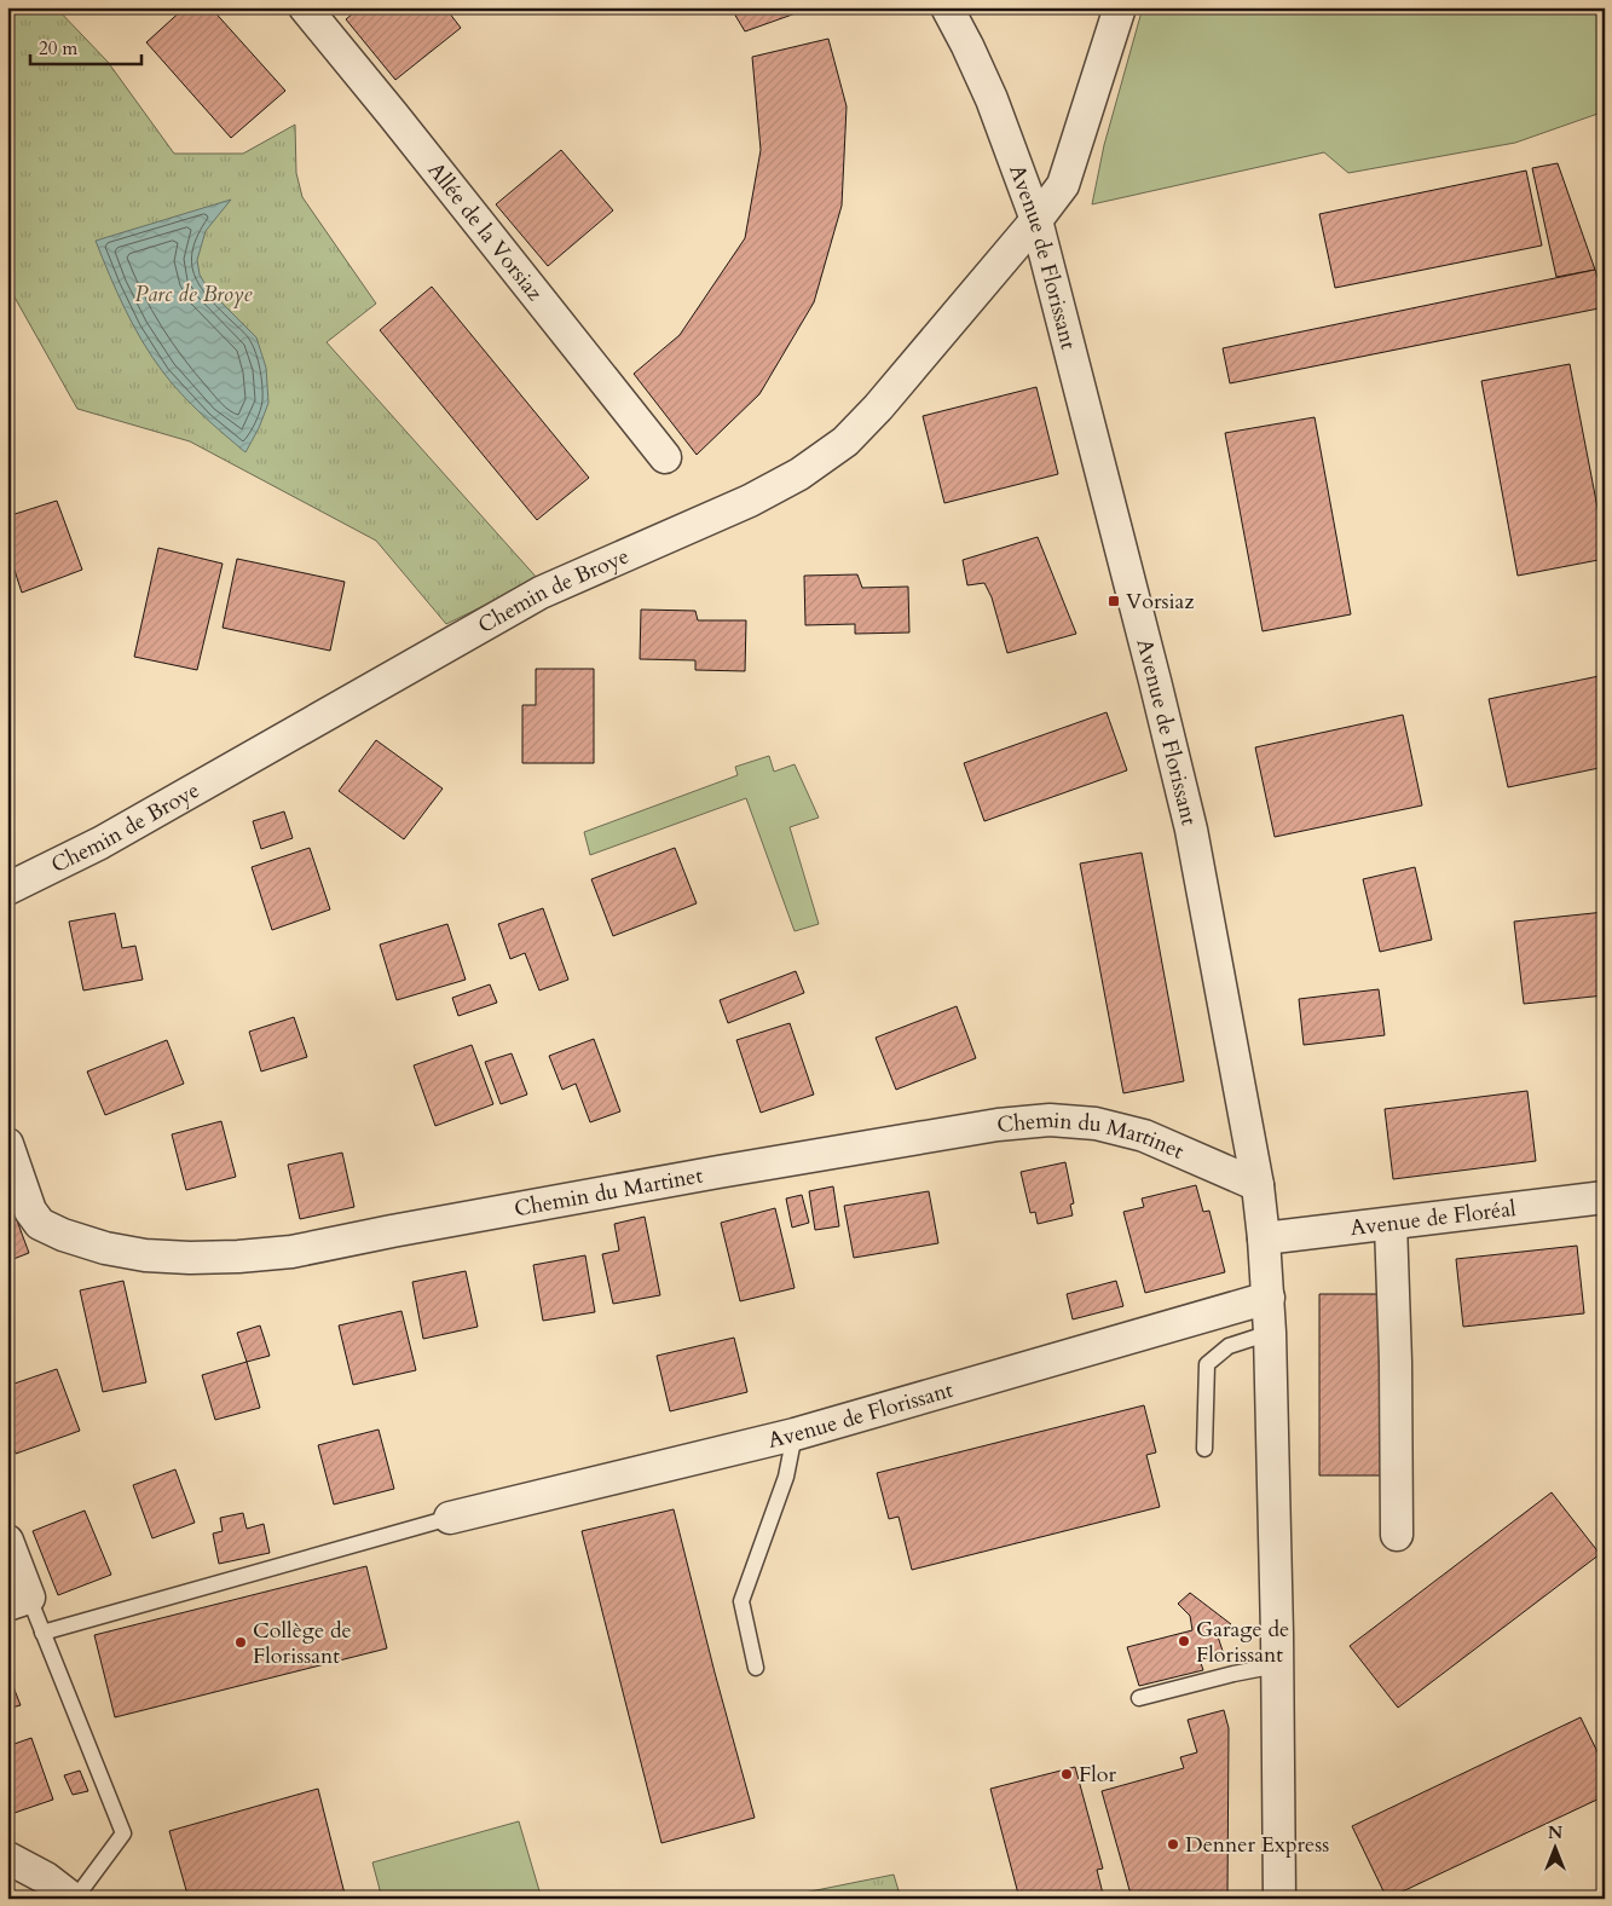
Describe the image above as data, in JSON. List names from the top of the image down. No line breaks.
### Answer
{"streets":{"street":["Allée de la Vorsiaz","Avenue de Florissant","Chemin de Broye","Chemin du Martinet","Avenue de Floréal"]},"crossings":[["Avenue de Florissant","Chemin de Broye"],["Avenue de Florissant","Chemin du Martinet"],["Avenue de Florissant","Avenue de Floréal"]],"parks":["Parc de Broye"],"places":{"transit":["Vorsiaz"],"other":["Garage de Florissant","Collège de Florissant","Flor","Denner Express"]},"scale_bar":"20 m","north":"top"}
